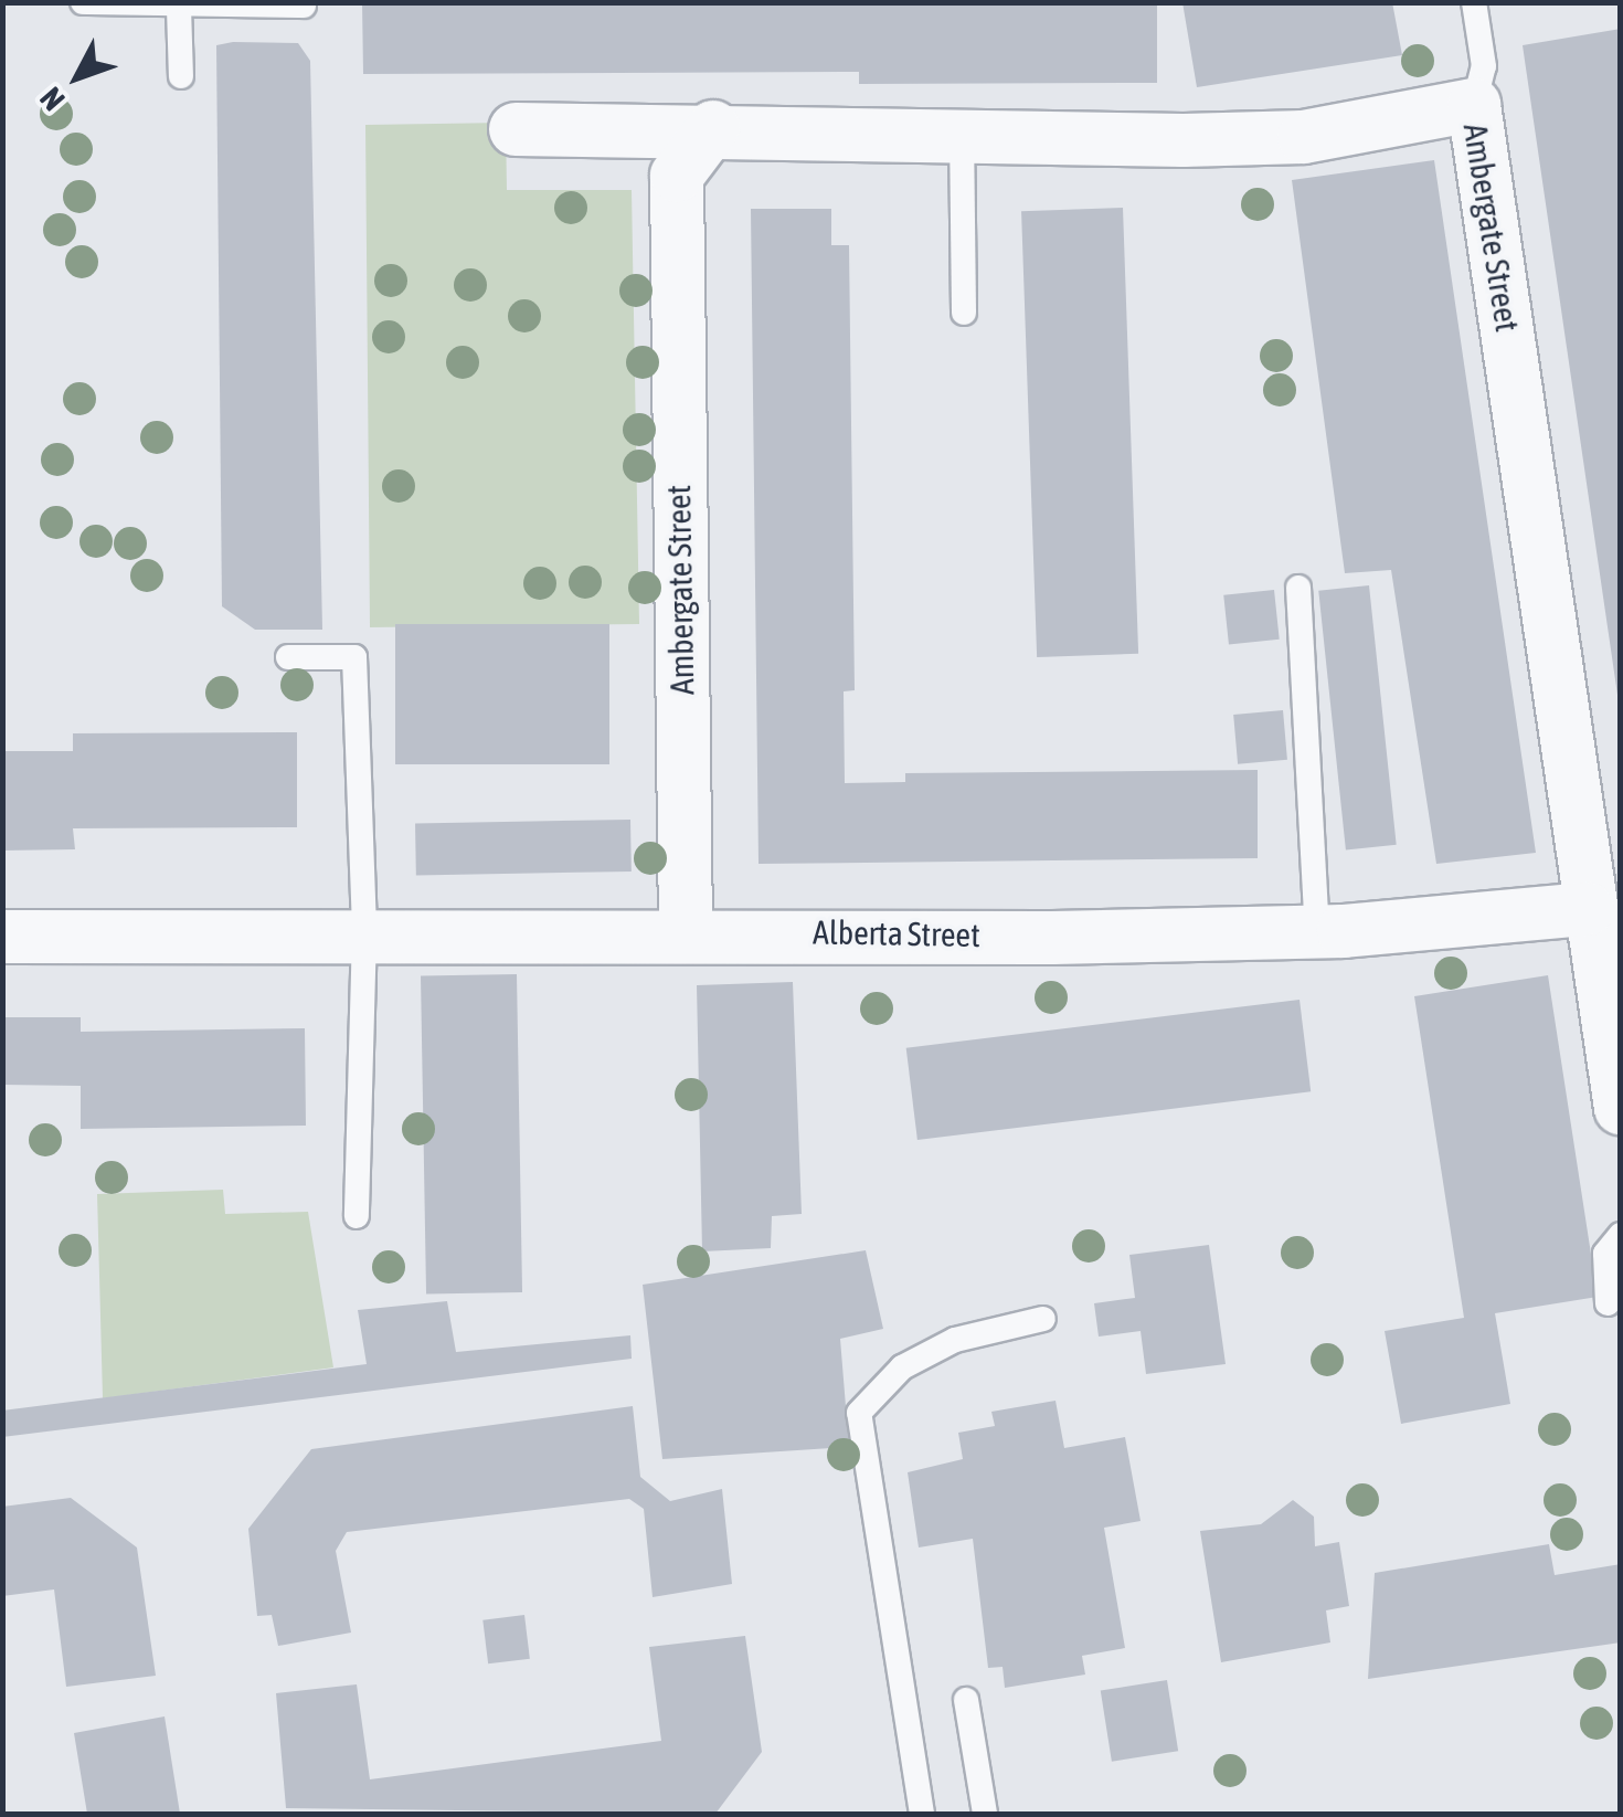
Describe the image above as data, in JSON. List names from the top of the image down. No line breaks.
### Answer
{"streets":{"street":["Ambergate Street","Alberta Street"]},"crossings":[["Ambergate Street","Alberta Street"]],"north":"bottom left"}
